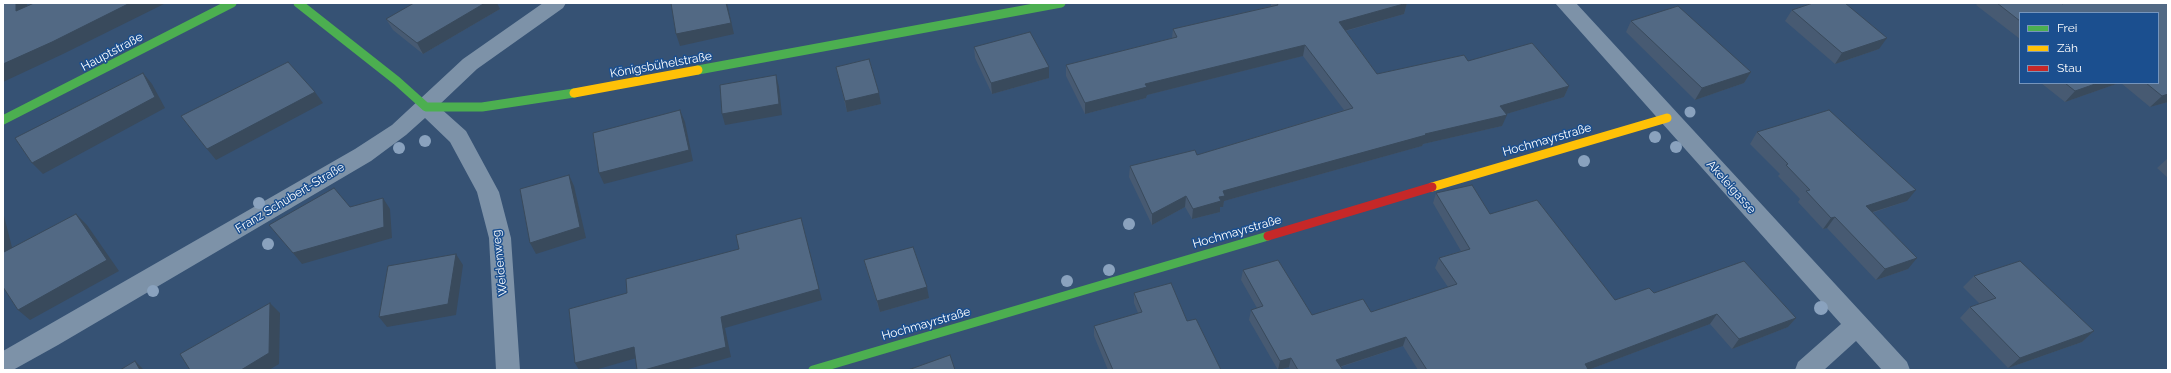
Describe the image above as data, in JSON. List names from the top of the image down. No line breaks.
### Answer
{"streets":{"street":["Hauptstraße","Königsbühelstraße","Hochmayrstraße","Akeleigasse","Franz Schubert-Straße","Weidenweg"]},"crossings":[["Königsbühelstraße","Franz Schubert-Straße"],["Königsbühelstraße","Weidenweg"],["Hochmayrstraße","Akeleigasse"],["Franz Schubert-Straße","Weidenweg"]],"legend":["Frei","Zäh","Stau"]}
